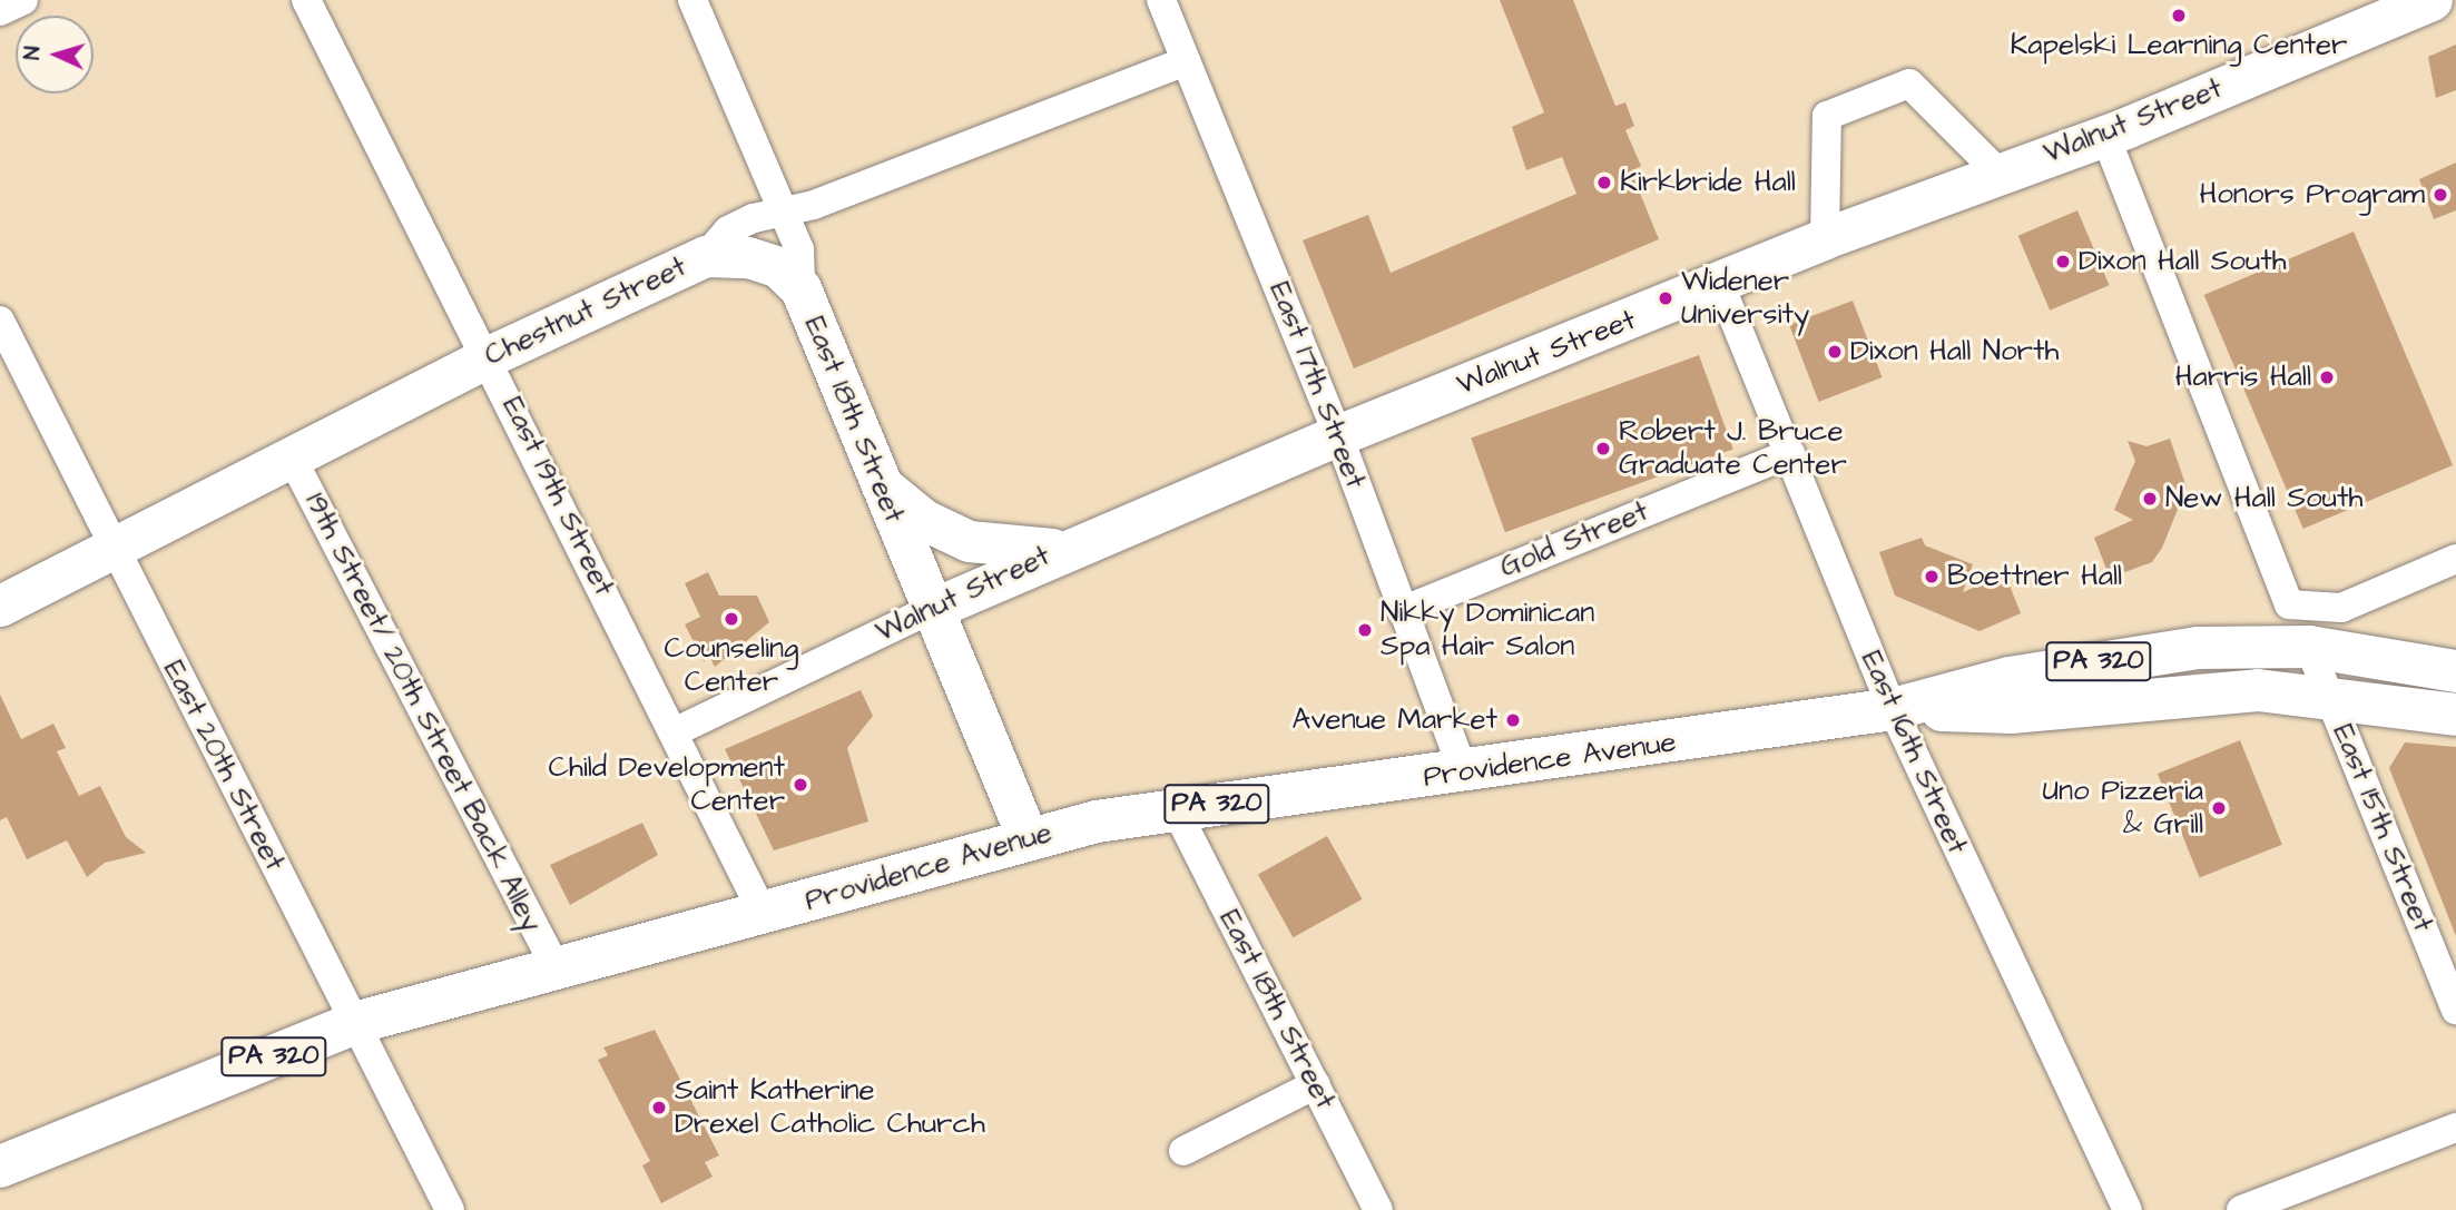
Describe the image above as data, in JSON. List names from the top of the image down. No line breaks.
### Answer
{"streets":{"main road":["PA 320","Providence Avenue"],"street":["Walnut Street","Chestnut Street","East 17th Street","East 18th Street","East 19th Street","Gold Street","19th Street/ 20th Street Back Alley","East 16th Street","East 20th Street","East 15th Street"]},"crossings":[["Walnut Street","East 17th Street"],["Walnut Street","East 18th Street"],["Walnut Street","East 19th Street"],["Walnut Street","East 16th Street"],["Chestnut Street","East 17th Street"],["Chestnut Street","East 18th Street"],["Chestnut Street","East 19th Street"],["Chestnut Street","19th Street/ 20th Street Back Alley"],["Chestnut Street","East 20th Street"],["East 17th Street","Gold Street"],["East 17th Street","Providence Avenue"],["East 18th Street","Providence Avenue"],["East 19th Street","Providence Avenue"],["Gold Street","East 16th Street"],["19th Street/ 20th Street Back Alley","Providence Avenue"],["East 16th Street","Providence Avenue"],["Providence Avenue","East 20th Street"],["Providence Avenue","East 15th Street"]],"places":["Kapelski Learning Center","Kirkbride Hall","Honors Program","Dixon Hall South","Widener University","Dixon Hall North","Harris Hall","Robert J. Bruce Graduate Center","New Hall South","Boettner Hall","Counseling Center","Nikky Dominican Spa Hair Salon","Avenue Market","Child Development Center","Uno Pizzeria & Grill","Saint Katherine Drexel Catholic Church"],"north":"left"}
